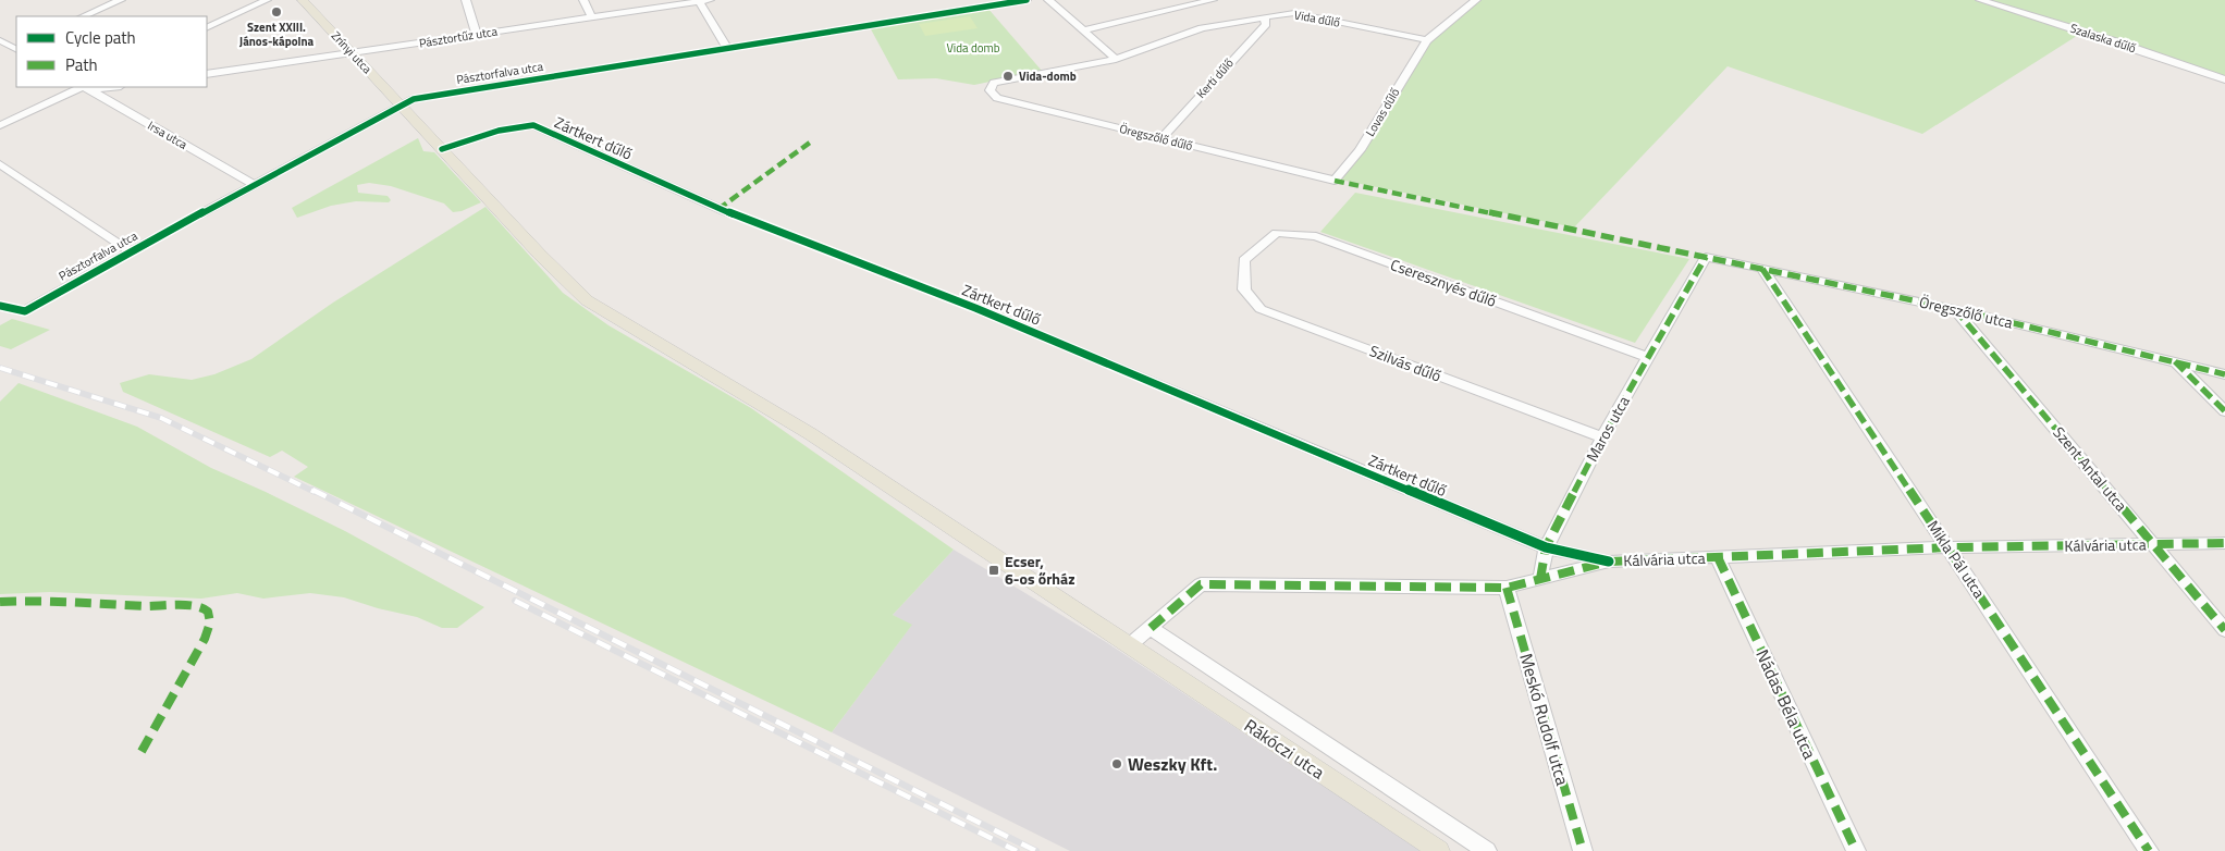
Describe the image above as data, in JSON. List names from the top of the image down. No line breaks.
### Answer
{"streets":{"main road":["Zrínyi utca","Rákóczi utca"],"street":["Vida dűlő","Pásztortűz utca","Szalaska dűlő","Pásztorfalva utca","Kerti dűlő","Lovas dűlő","Irsa utca","Öregszőlő dűlő","Zártkert dűlő","Cseresznyés dűlő","Öregszőlő utca","Szilvás dűlő","Maros utca","Szent Antal utca","Kálvária utca","Mikla Pál utca","Nádas Béla utca","Meskó Rudolf utca"]},"crossings":[["Vida dűlő","Kerti dűlő"],["Vida dűlő","Lovas dűlő"],["Vida dűlő","Öregszőlő dűlő"],["Pásztortűz utca","Zrínyi utca"],["Zrínyi utca","Pásztorfalva utca"],["Zrínyi utca","Zártkert dűlő"],["Zrínyi utca","Rákóczi utca"],["Pásztorfalva utca","Irsa utca"],["Kerti dűlő","Öregszőlő dűlő"],["Lovas dűlő","Öregszőlő dűlő"],["Zártkert dűlő","Maros utca"],["Zártkert dűlő","Rákóczi utca"],["Cseresznyés dűlő","Szilvás dűlő"],["Cseresznyés dűlő","Maros utca"],["Öregszőlő utca","Maros utca"],["Öregszőlő utca","Szent Antal utca"],["Öregszőlő utca","Mikla Pál utca"],["Szilvás dűlő","Maros utca"],["Maros utca","Kálvária utca"],["Szent Antal utca","Kálvária utca"],["Kálvária utca","Mikla Pál utca"],["Kálvária utca","Nádas Béla utca"],["Kálvária utca","Meskó Rudolf utca"],["Kálvária utca","Rákóczi utca"]],"parks":["Vida domb"],"places":{"other":["Szent XXIII. János-kápolna","Vida-domb","Weszky Kft."],"transit":["Ecser, 6-os őrház"]},"legend":["Cycle path","Path"]}
